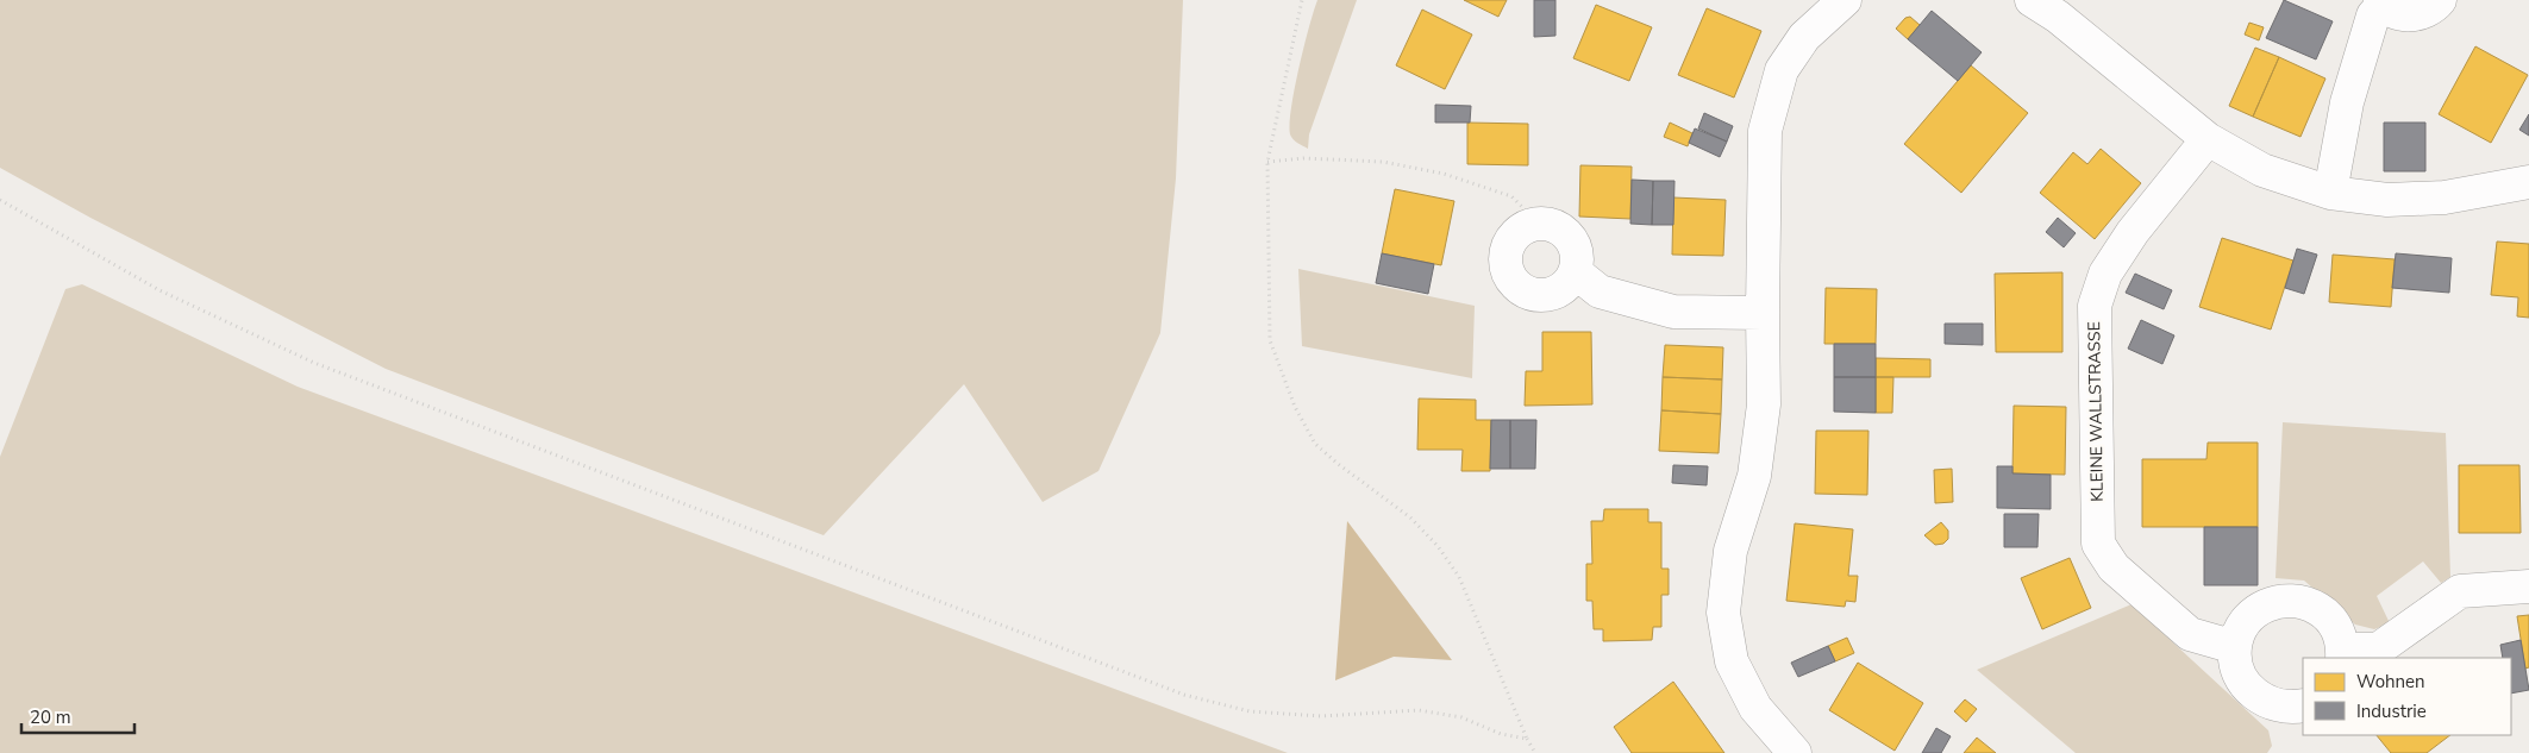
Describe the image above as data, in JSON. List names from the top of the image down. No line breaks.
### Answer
{"streets":{"street":["KLEINE WALLSTRASSE"]},"legend":["Wohnen","Industrie"],"scale_bar":"20 m"}
